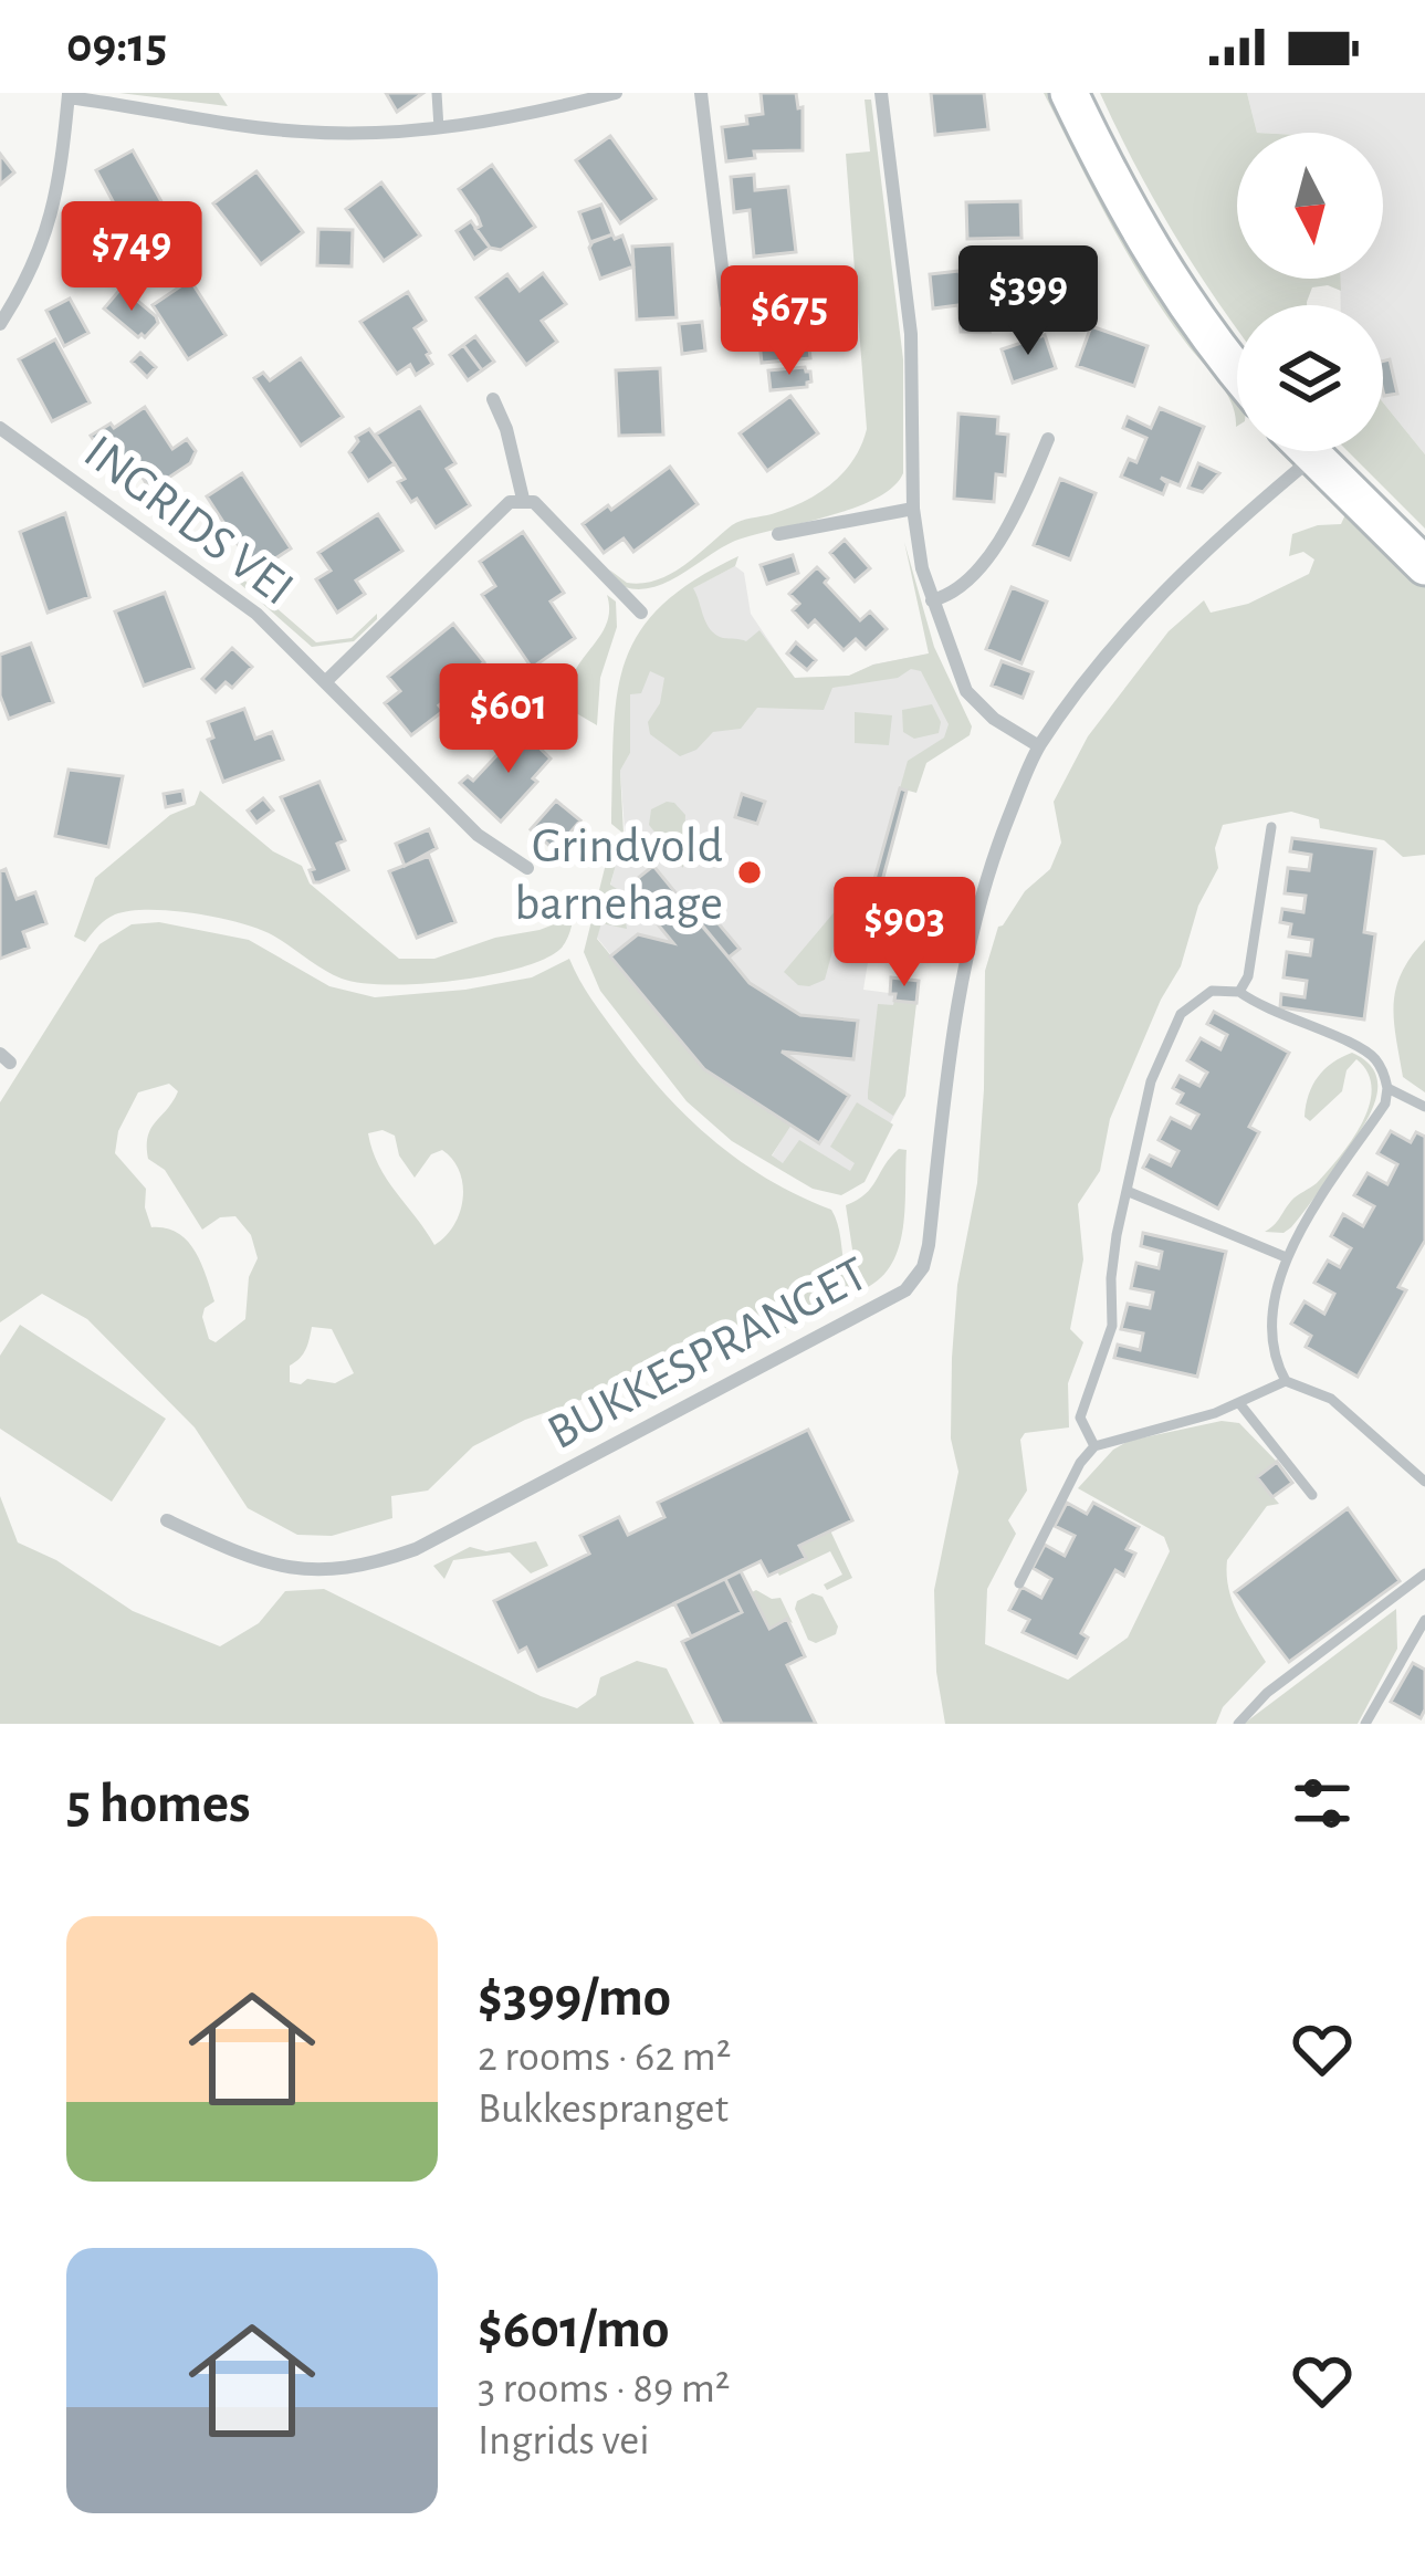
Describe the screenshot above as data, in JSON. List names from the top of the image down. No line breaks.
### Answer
{"streets":{"street":["INGRIDS VEI","BUKKESPRANGET"]},"places":["Grindvold barnehage"],"north":"bottom","page":{"status":"09:15","price":["$749","$399","$675","$601","$903"],"heading":"5 homes","list":[{"name":"$399/mo","note":"2 rooms · 62 m² · Bukkespranget"},{"name":"$601/mo","note":"3 rooms · 89 m² · Ingrids vei"}]}}
